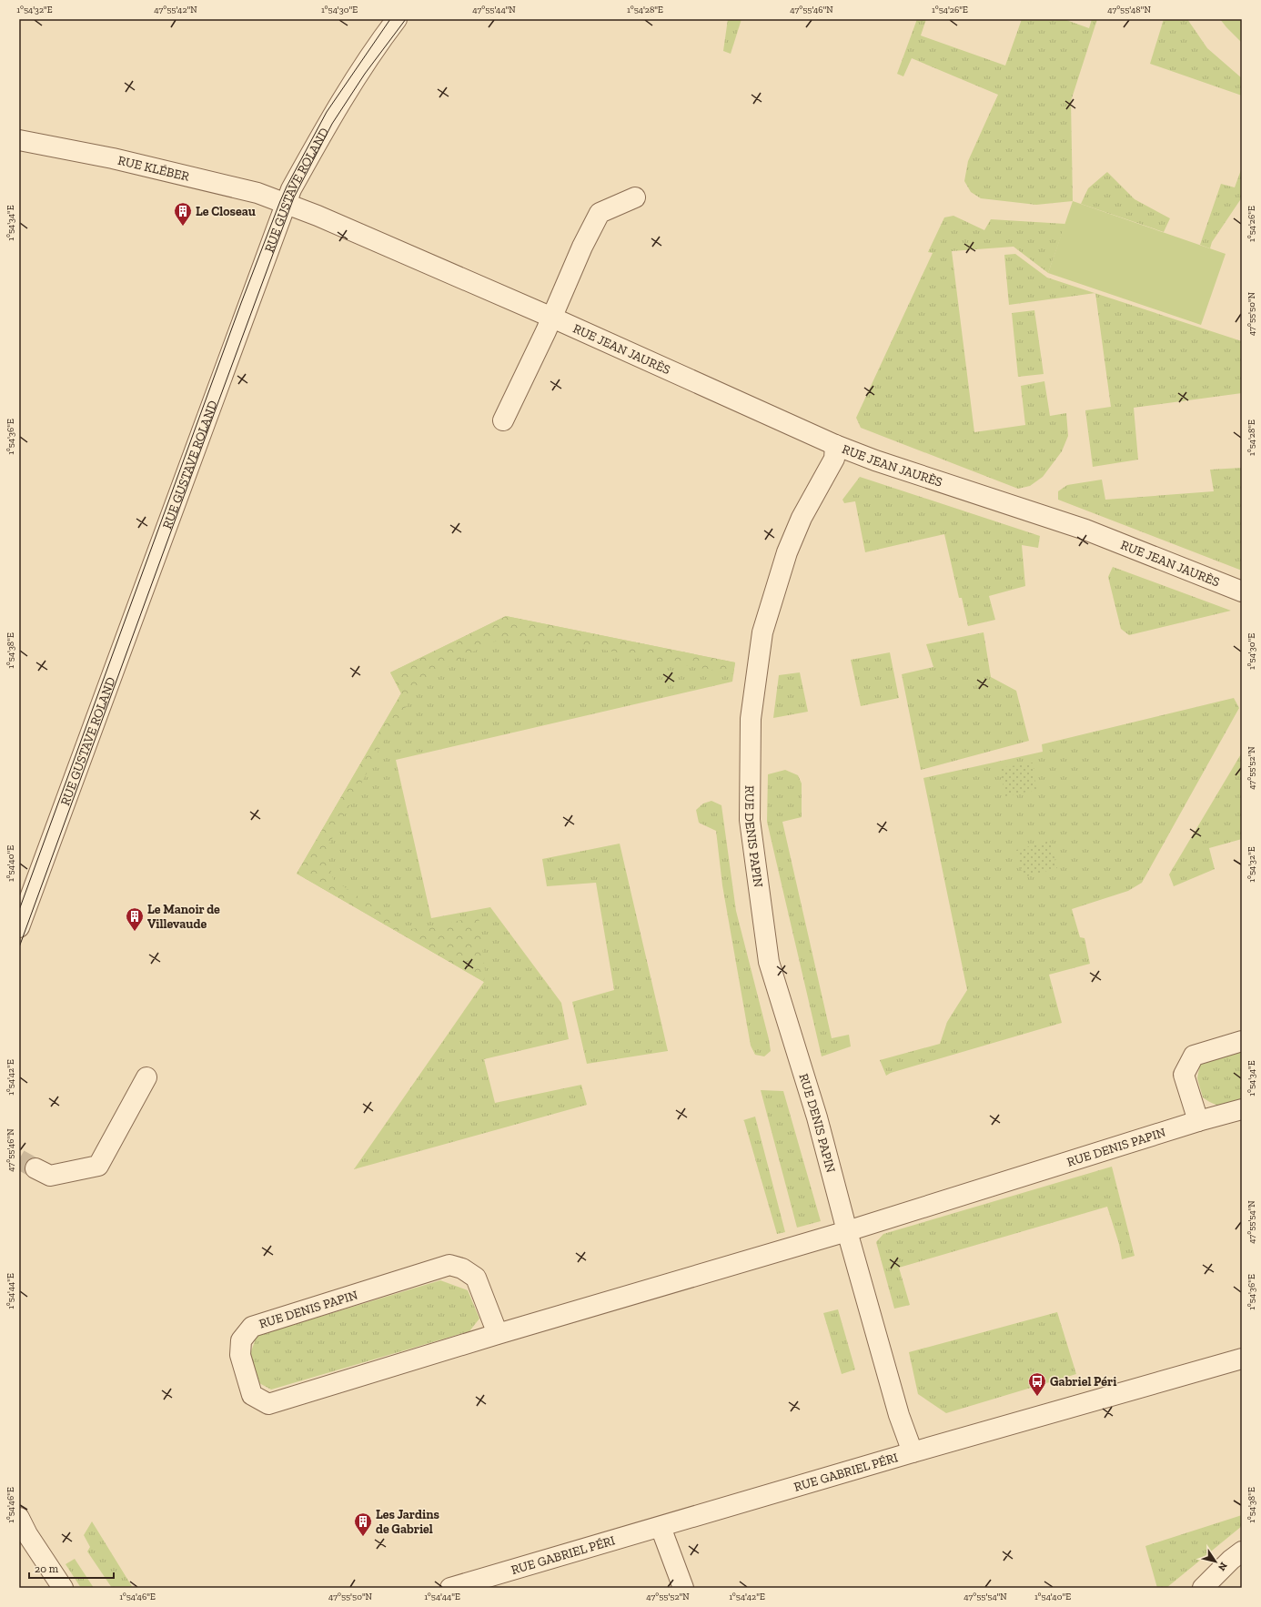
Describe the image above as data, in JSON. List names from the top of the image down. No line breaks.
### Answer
{"streets":{"street":["RUE KLÉBER","RUE GUSTAVE ROLAND","RUE JEAN JAURÈS","RUE DENIS PAPIN","RUE GABRIEL PÉRI"]},"crossings":[["RUE KLÉBER","RUE GUSTAVE ROLAND"],["RUE KLÉBER","RUE JEAN JAURÈS"],["RUE GUSTAVE ROLAND","RUE JEAN JAURÈS"],["RUE JEAN JAURÈS","RUE DENIS PAPIN"],["RUE DENIS PAPIN","RUE GABRIEL PÉRI"]],"places":{"building":["Le Closeau","Le Manoir de Villevaude","Les Jardins de Gabriel"],"bus stop":["Gabriel Péri"]},"scale_bar":"20 m","north":"bottom right","coordinates":["1°54'32\"E","47°55'42\"N","1°54'30\"E","47°55'44\"N","1°54'28\"E","47°55'46\"N","1°54'26\"E","47°55'48\"N","1°54'34\"E","47°55'50\"N","1°54'36\"E","1°54'38\"E","47°55'52\"N","1°54'40\"E","1°54'42\"E","47°55'54\"N","1°54'44\"E","1°54'46\"E"]}
